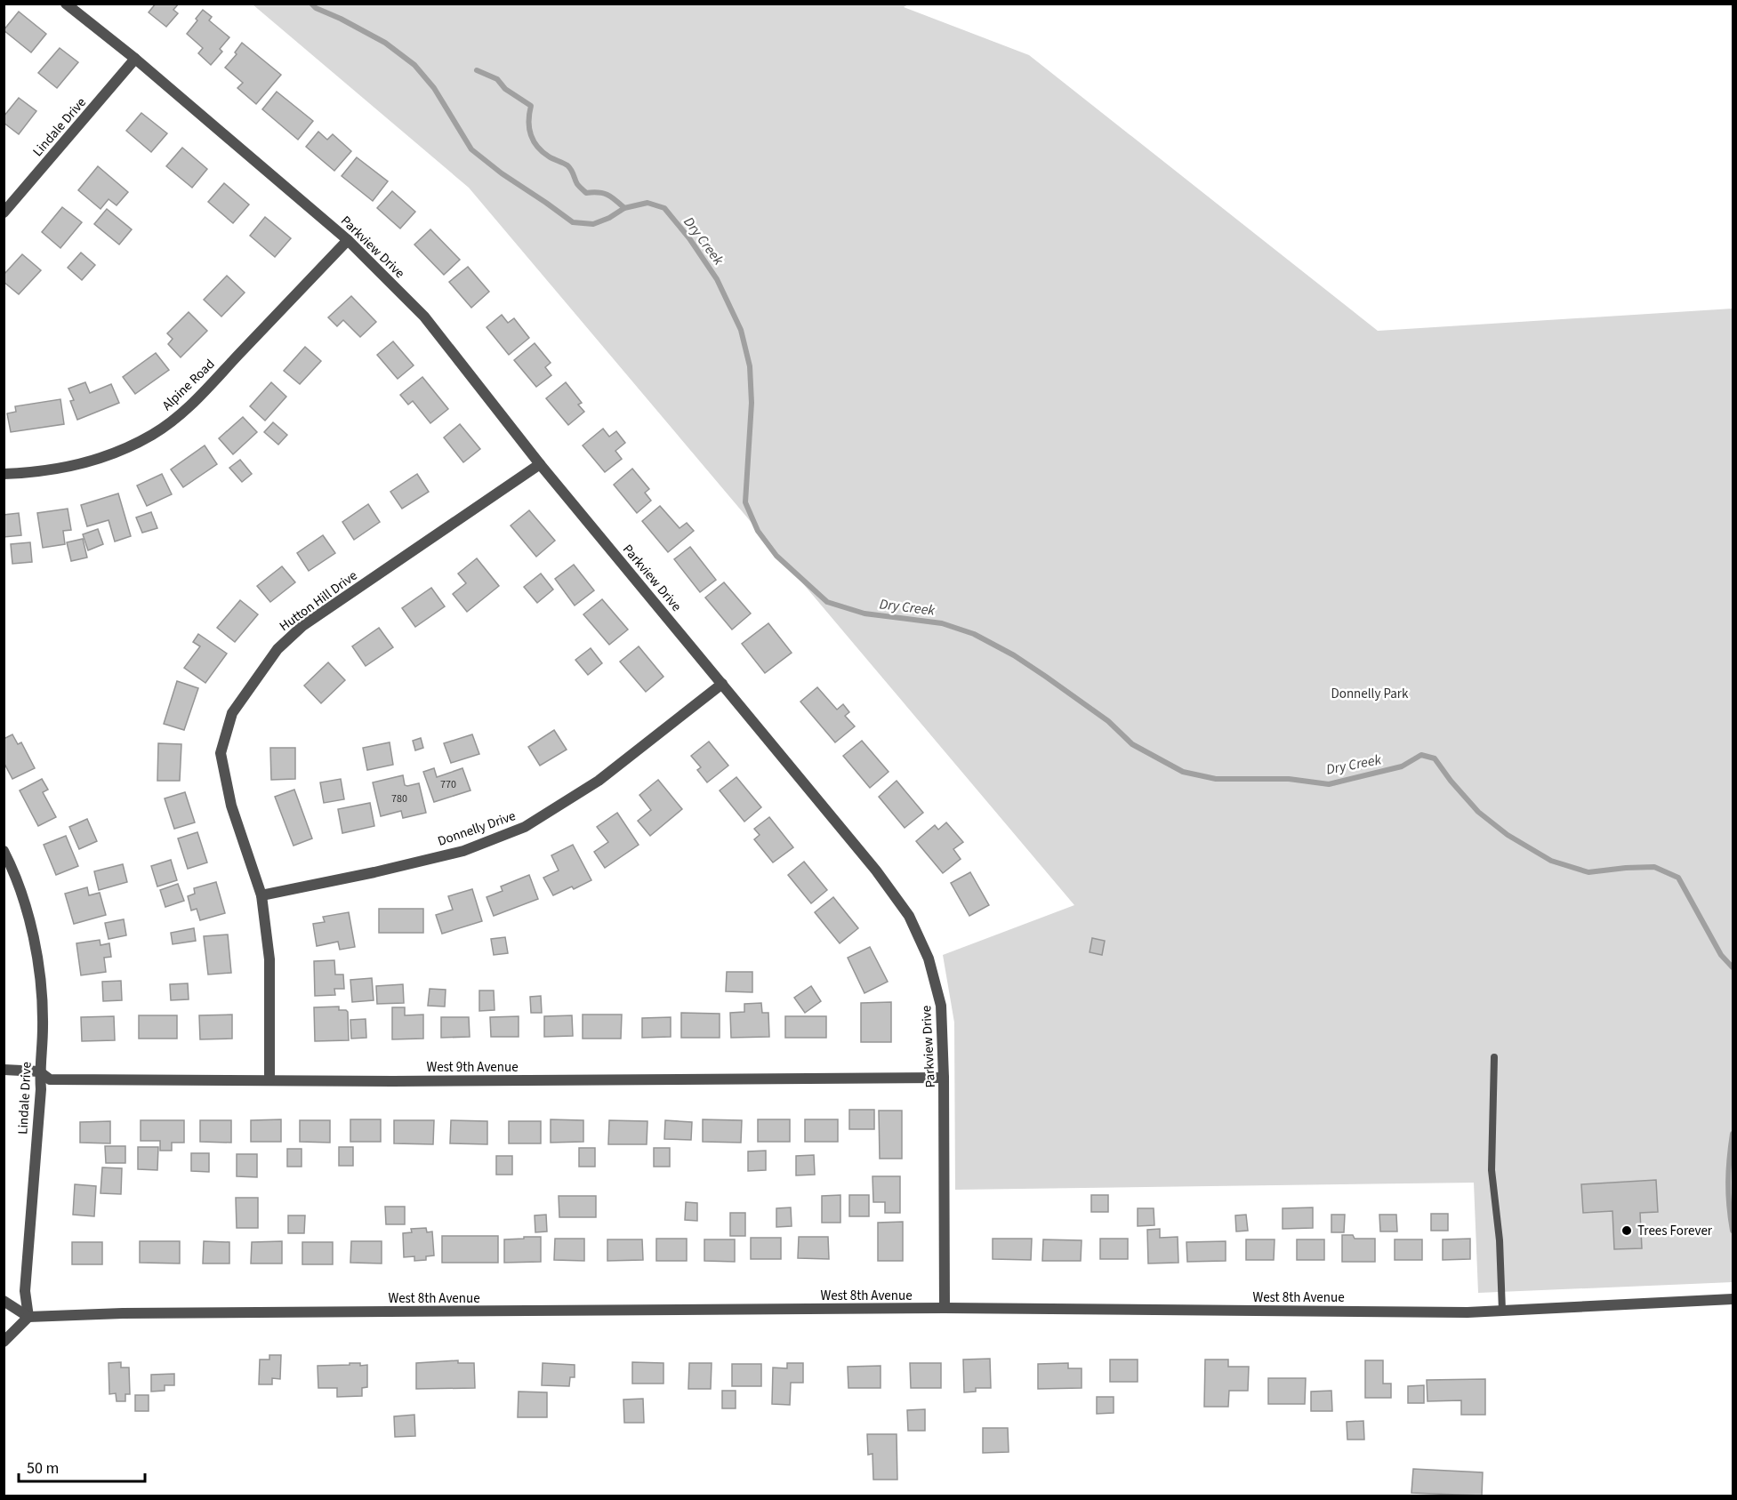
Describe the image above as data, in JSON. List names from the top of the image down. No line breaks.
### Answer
{"streets":{"street":["Lindale Drive","Parkview Drive","Alpine Road","Hutton Hill Drive","Donnelly Drive","West 9th Avenue","West 8th Avenue"]},"crossings":[["Lindale Drive","Parkview Drive"],["Lindale Drive","West 9th Avenue"],["Lindale Drive","West 8th Avenue"],["Parkview Drive","Alpine Road"],["Parkview Drive","Hutton Hill Drive"],["Parkview Drive","Donnelly Drive"],["Parkview Drive","West 9th Avenue"],["Parkview Drive","West 8th Avenue"],["Hutton Hill Drive","Donnelly Drive"],["Hutton Hill Drive","West 9th Avenue"]],"water":["Dry Creek"],"parks":["Donnelly Park"],"places":["Trees Forever"],"house_numbers":["770","780"],"scale_bar":"50 m"}
